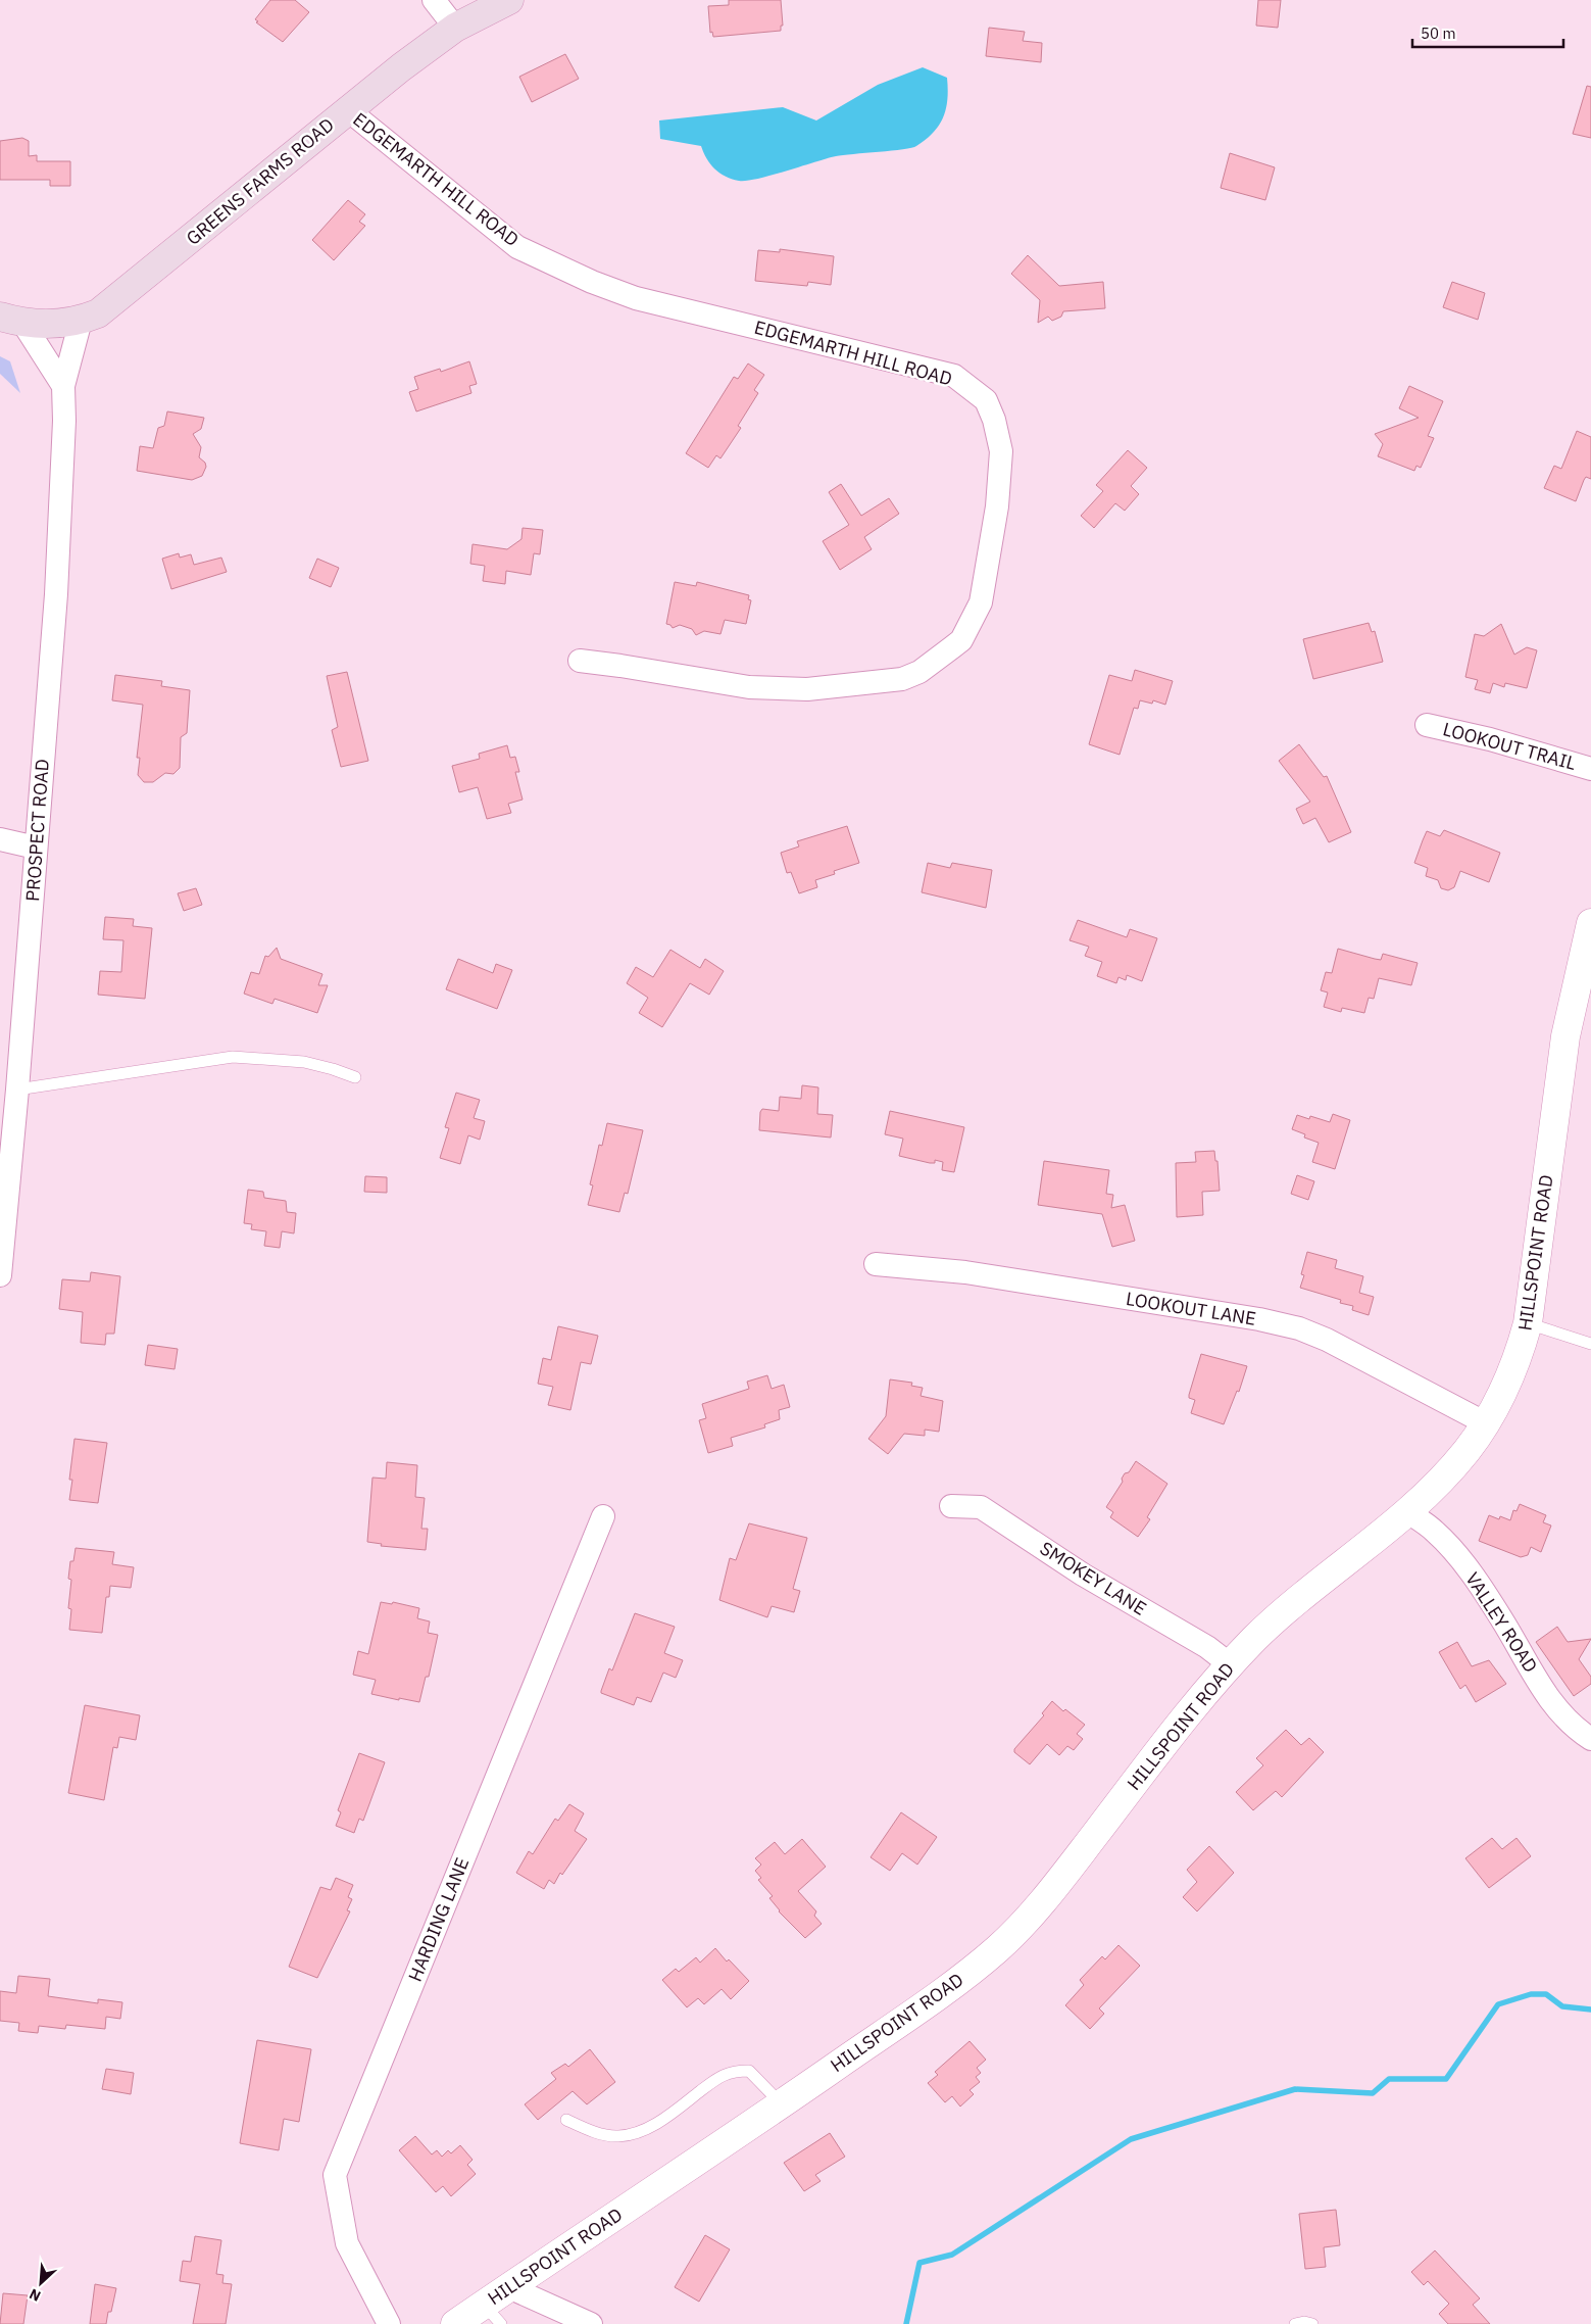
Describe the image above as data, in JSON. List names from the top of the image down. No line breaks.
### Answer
{"streets":{"main road":["GREENS FARMS ROAD"],"street":["EDGEMARTH HILL ROAD","LOOKOUT TRAIL","PROSPECT ROAD","HILLSPOINT ROAD","LOOKOUT LANE","SMOKEY LANE","VALLEY ROAD","HARDING LANE"]},"crossings":[["EDGEMARTH HILL ROAD","GREENS FARMS ROAD"],["GREENS FARMS ROAD","PROSPECT ROAD"],["HILLSPOINT ROAD","LOOKOUT LANE"],["HILLSPOINT ROAD","SMOKEY LANE"],["HILLSPOINT ROAD","VALLEY ROAD"]],"scale_bar":"50 m","north":"bottom left"}
